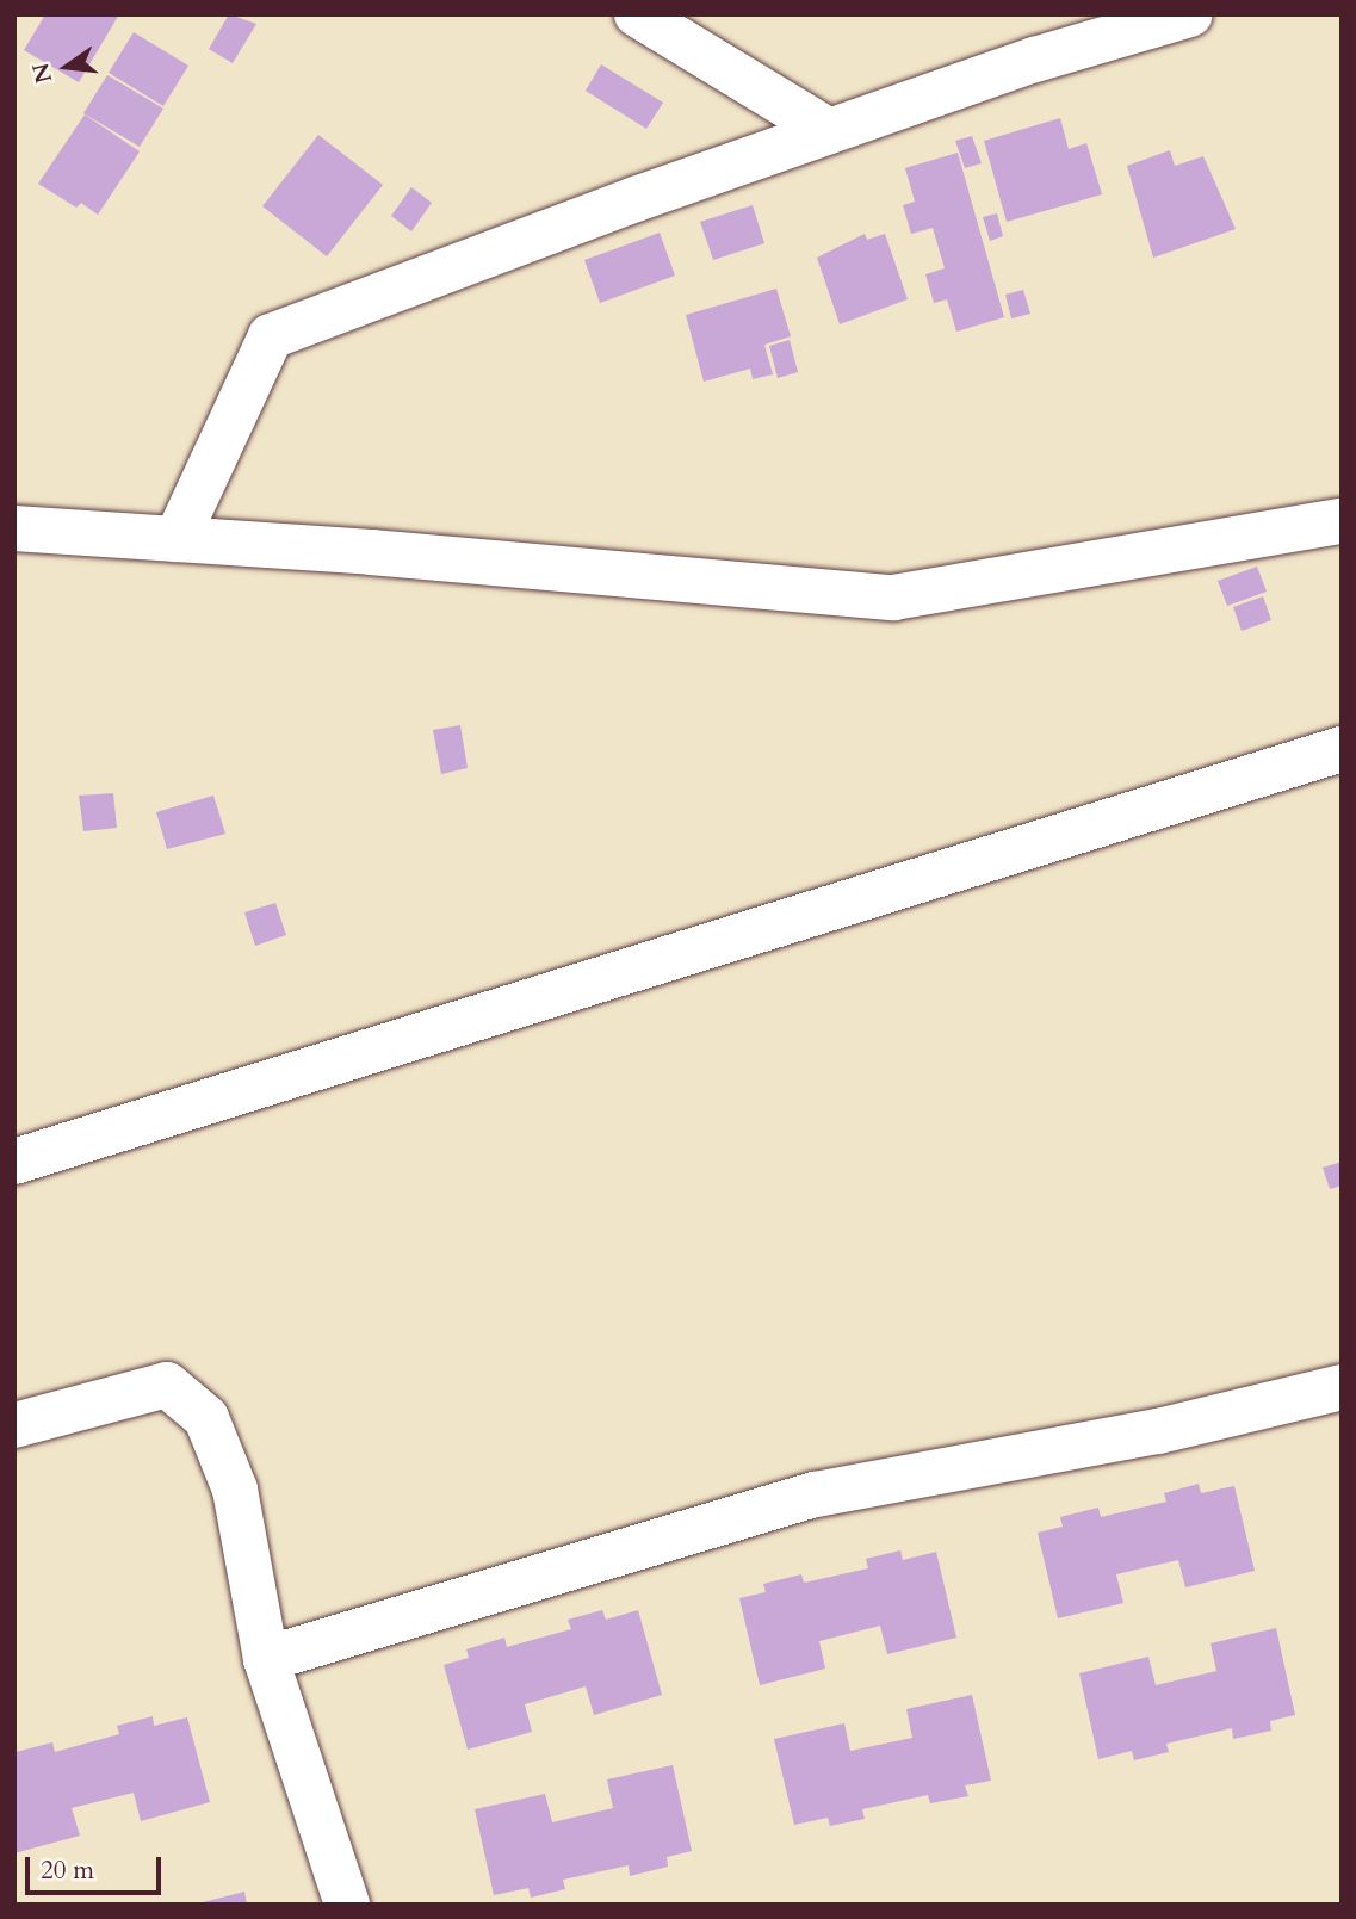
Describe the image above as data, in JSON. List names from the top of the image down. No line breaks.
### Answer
{"scale_bar":"20 m","north":"left"}
